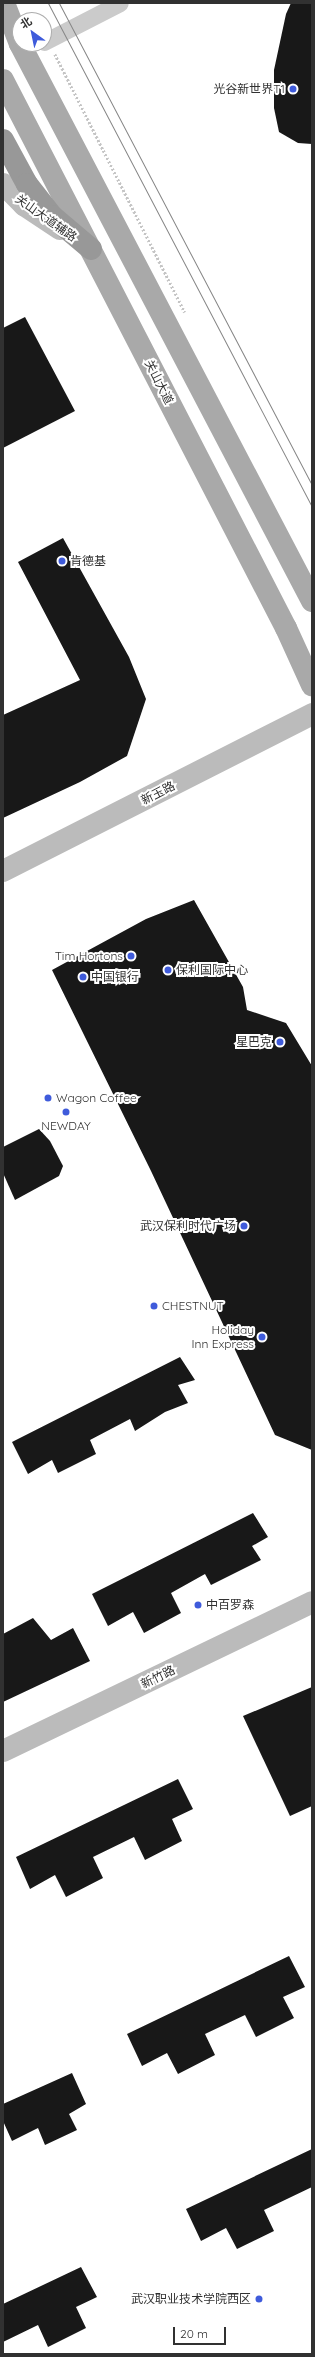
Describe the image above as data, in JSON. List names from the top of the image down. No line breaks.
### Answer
{"streets":{"main road":["关山大道辅路","关山大道","新玉路","新竹路"]},"crossings":[["关山大道辅路","关山大道"]],"places":["光谷新世界T1","肯德基","Tim Hortons","保利国际中心","中国银行","星巴克","Wagon Coffee","NEWDAY","武汉保利时代广场","CHESTNUT","Holiday Inn Express","中百罗森","武汉职业技术学院西区"],"scale_bar":"20 m","north":"top left"}
